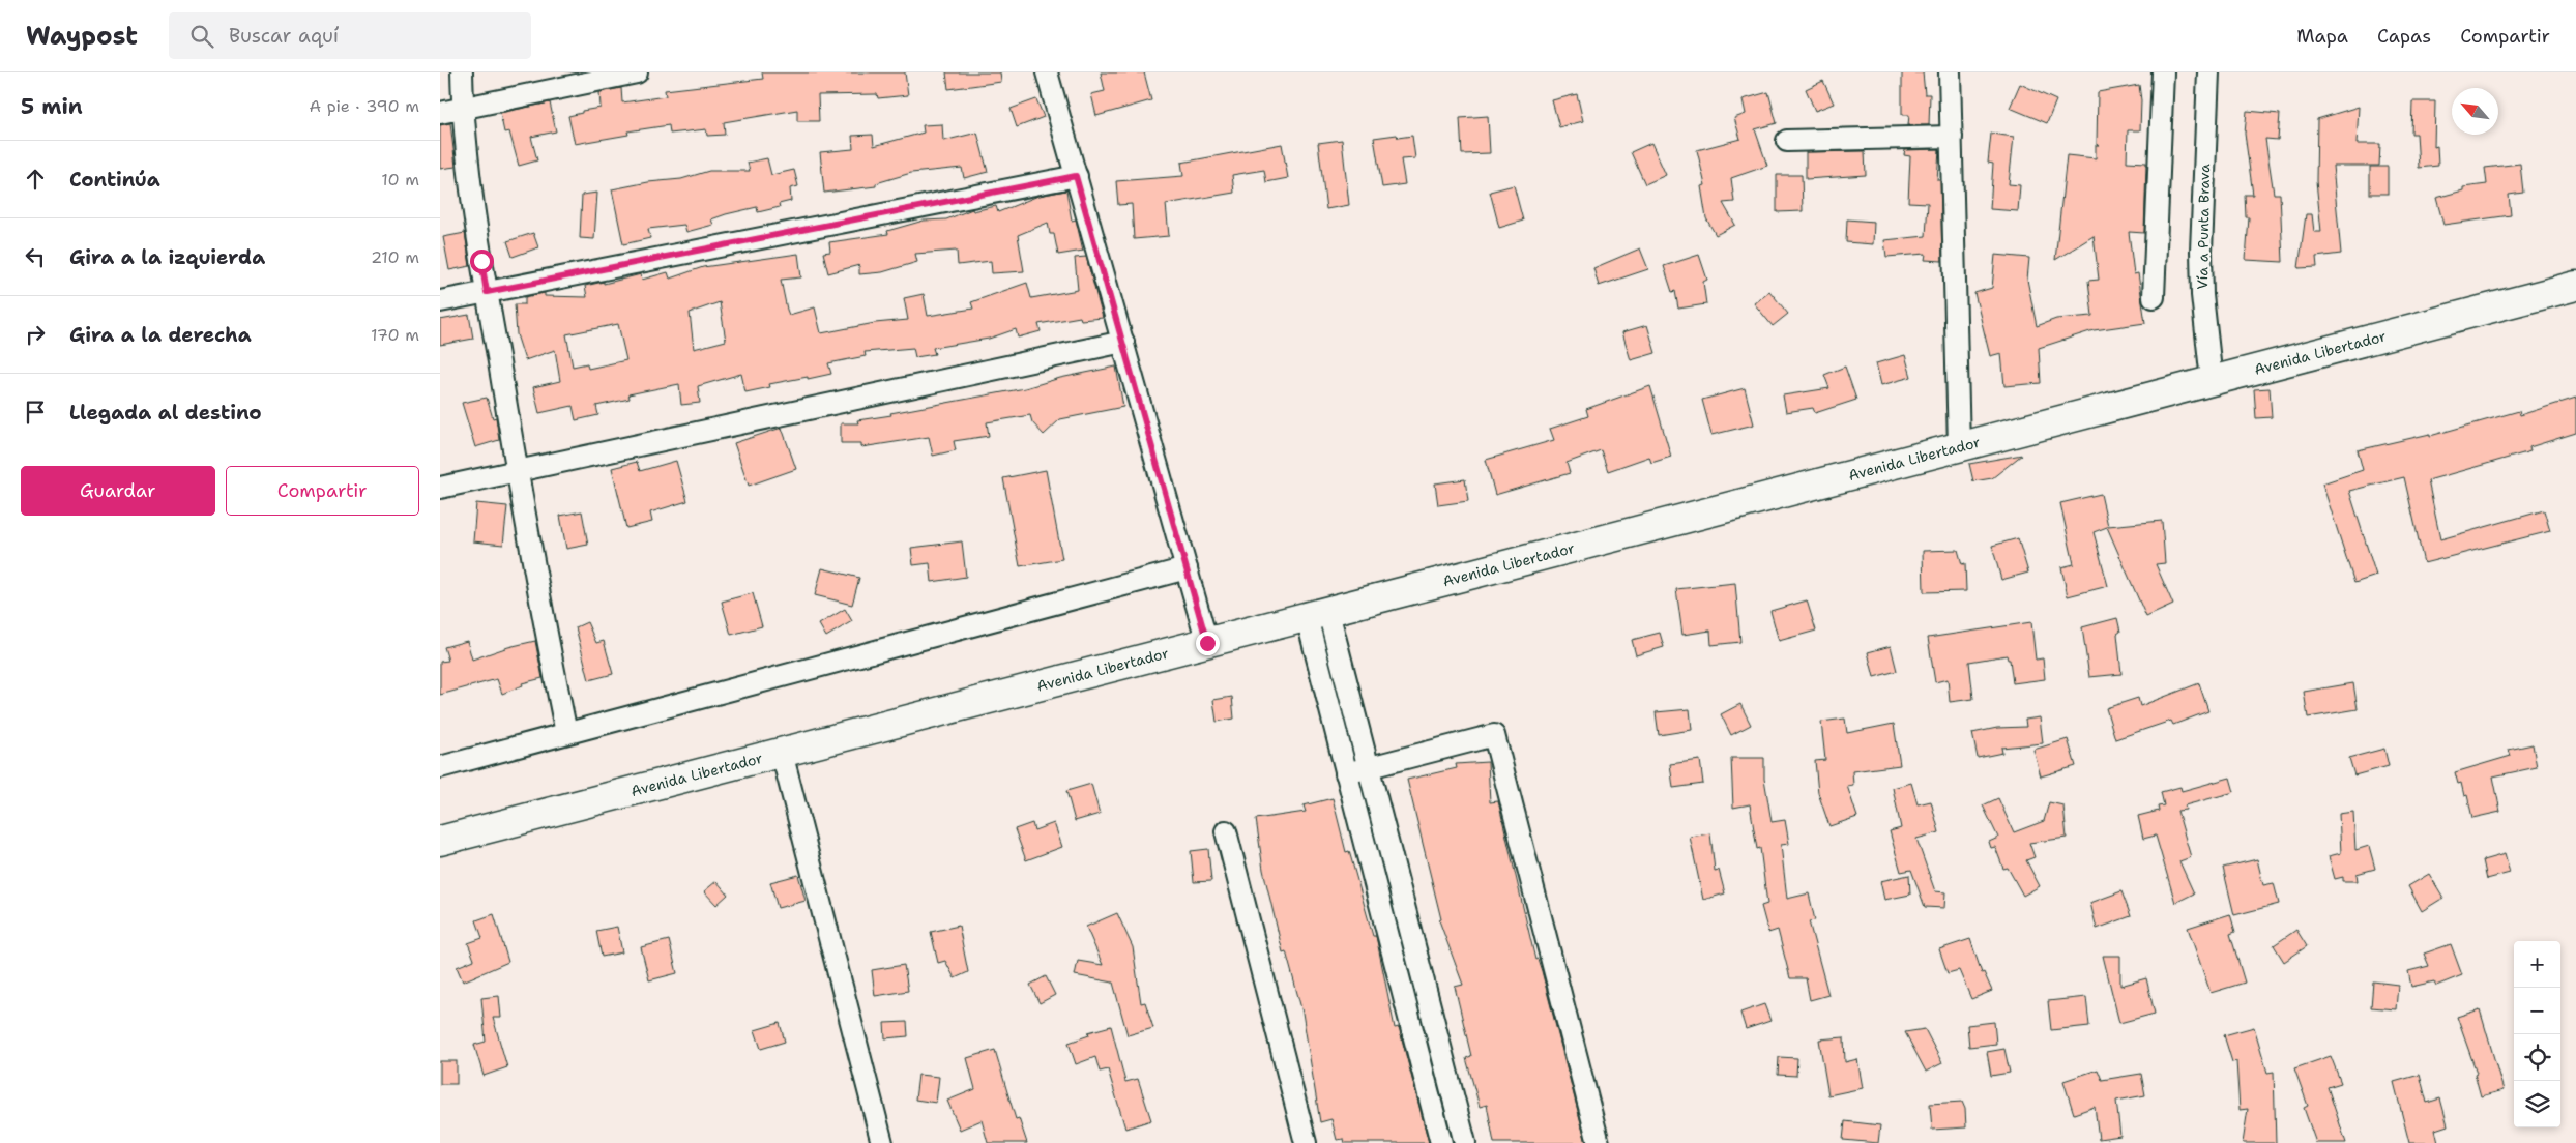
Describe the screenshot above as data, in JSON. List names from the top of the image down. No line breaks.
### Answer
{"streets":{"highway":["Avenida Libertador"],"street":["Vía a Punta Brava"]},"crossings":[["Vía a Punta Brava","Avenida Libertador"]],"north":"top left","page":{"header":"Waypost","search":"Buscar aquí","nav":["Mapa","Capas","Compartir"],"heading":["5 min","A pie · 390 m"],"list":[["Continúa","10 m"],["Gira a la izquierda","210 m"],["Gira a la derecha","170 m"],"Llegada al destino"],"buttons":["Guardar","Compartir"],"map_buttons":["+","−"]}}
